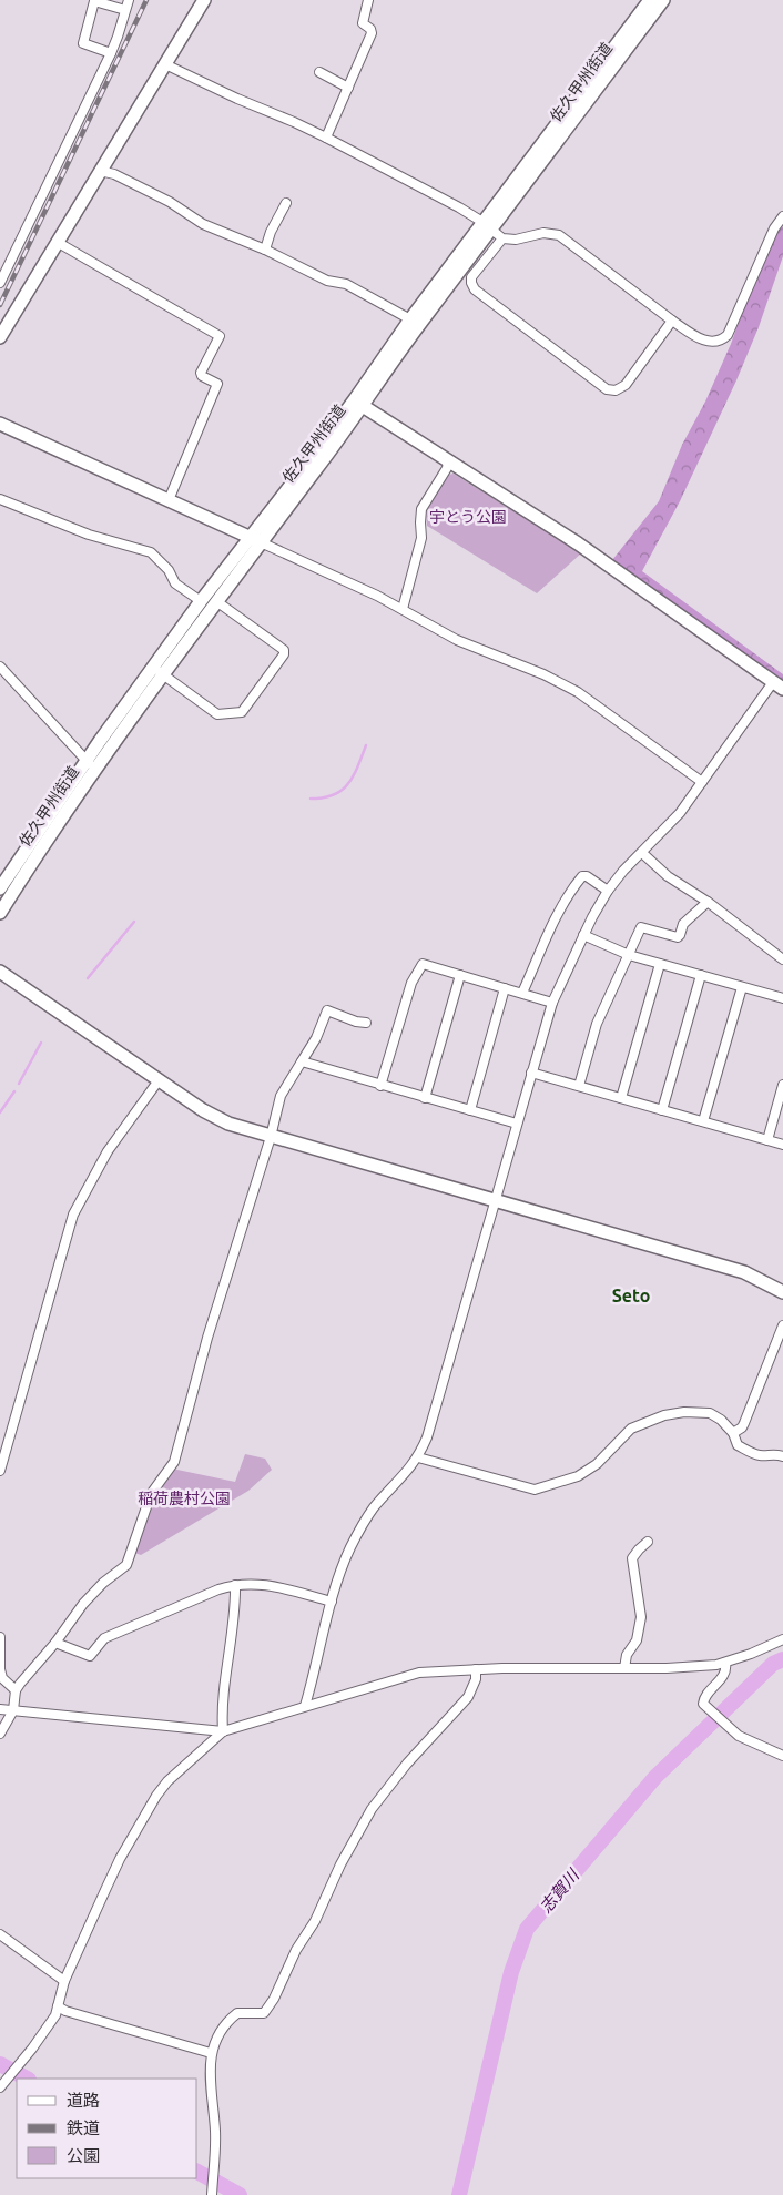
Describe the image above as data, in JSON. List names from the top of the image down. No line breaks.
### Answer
{"streets":{"main road":["佐久甲州街道"]},"districts":["Seto"],"water":["志賀川"],"parks":["宇とう公園","稲荷農村公園"],"legend":["道路","鉄道","公園"]}
